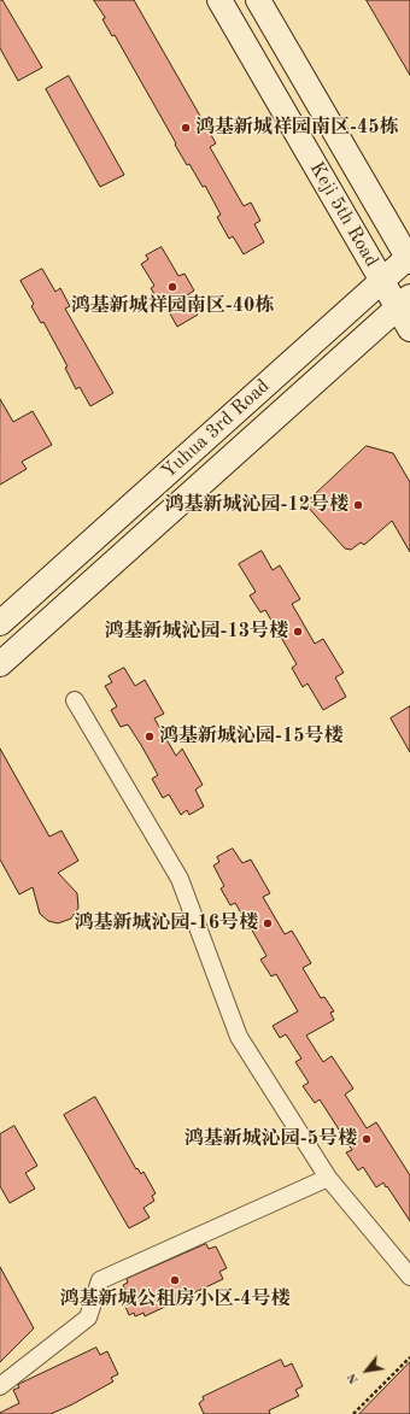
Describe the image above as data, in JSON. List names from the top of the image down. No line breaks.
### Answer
{"streets":{"street":["Keji 5th Road","Yuhua 3rd Road"]},"crossings":[["Keji 5th Road","Yuhua 3rd Road"]],"places":["鸿基新城祥园南区-45栋","鸿基新城祥园南区-40栋","鸿基新城沁园-12号楼","鸿基新城沁园-13号楼","鸿基新城沁园-15号楼","鸿基新城沁园-16号楼","鸿基新城沁园-5号楼","鸿基新城公租房小区-4号楼"],"north":"bottom left"}
